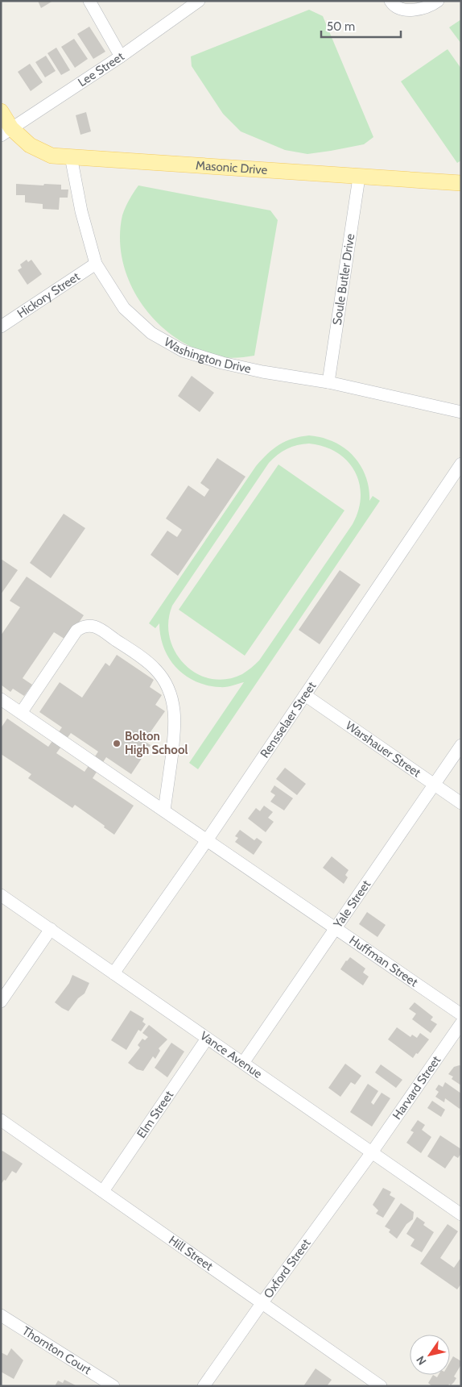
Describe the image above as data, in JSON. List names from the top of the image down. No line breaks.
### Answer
{"streets":{"main road":["Masonic Drive"],"street":["Lee Street","Soule Butler Drive","Hickory Street","Washington Drive","Rensselaer Street","Warshauer Street","Yale Street","Huffman Street","Vance Avenue","Harvard Street","Elm Street","Hill Street","Oxford Street","Thornton Court"]},"crossings":[["Lee Street","Masonic Drive"],["Masonic Drive","Soule Butler Drive"],["Masonic Drive","Washington Drive"],["Soule Butler Drive","Washington Drive"],["Hickory Street","Washington Drive"],["Rensselaer Street","Warshauer Street"],["Rensselaer Street","Huffman Street"],["Rensselaer Street","Vance Avenue"],["Warshauer Street","Yale Street"],["Yale Street","Huffman Street"],["Yale Street","Vance Avenue"],["Vance Avenue","Harvard Street"],["Vance Avenue","Elm Street"],["Vance Avenue","Oxford Street"],["Harvard Street","Oxford Street"],["Elm Street","Hill Street"],["Hill Street","Oxford Street"]],"places":["Bolton High School"],"scale_bar":"50 m","north":"bottom left"}
